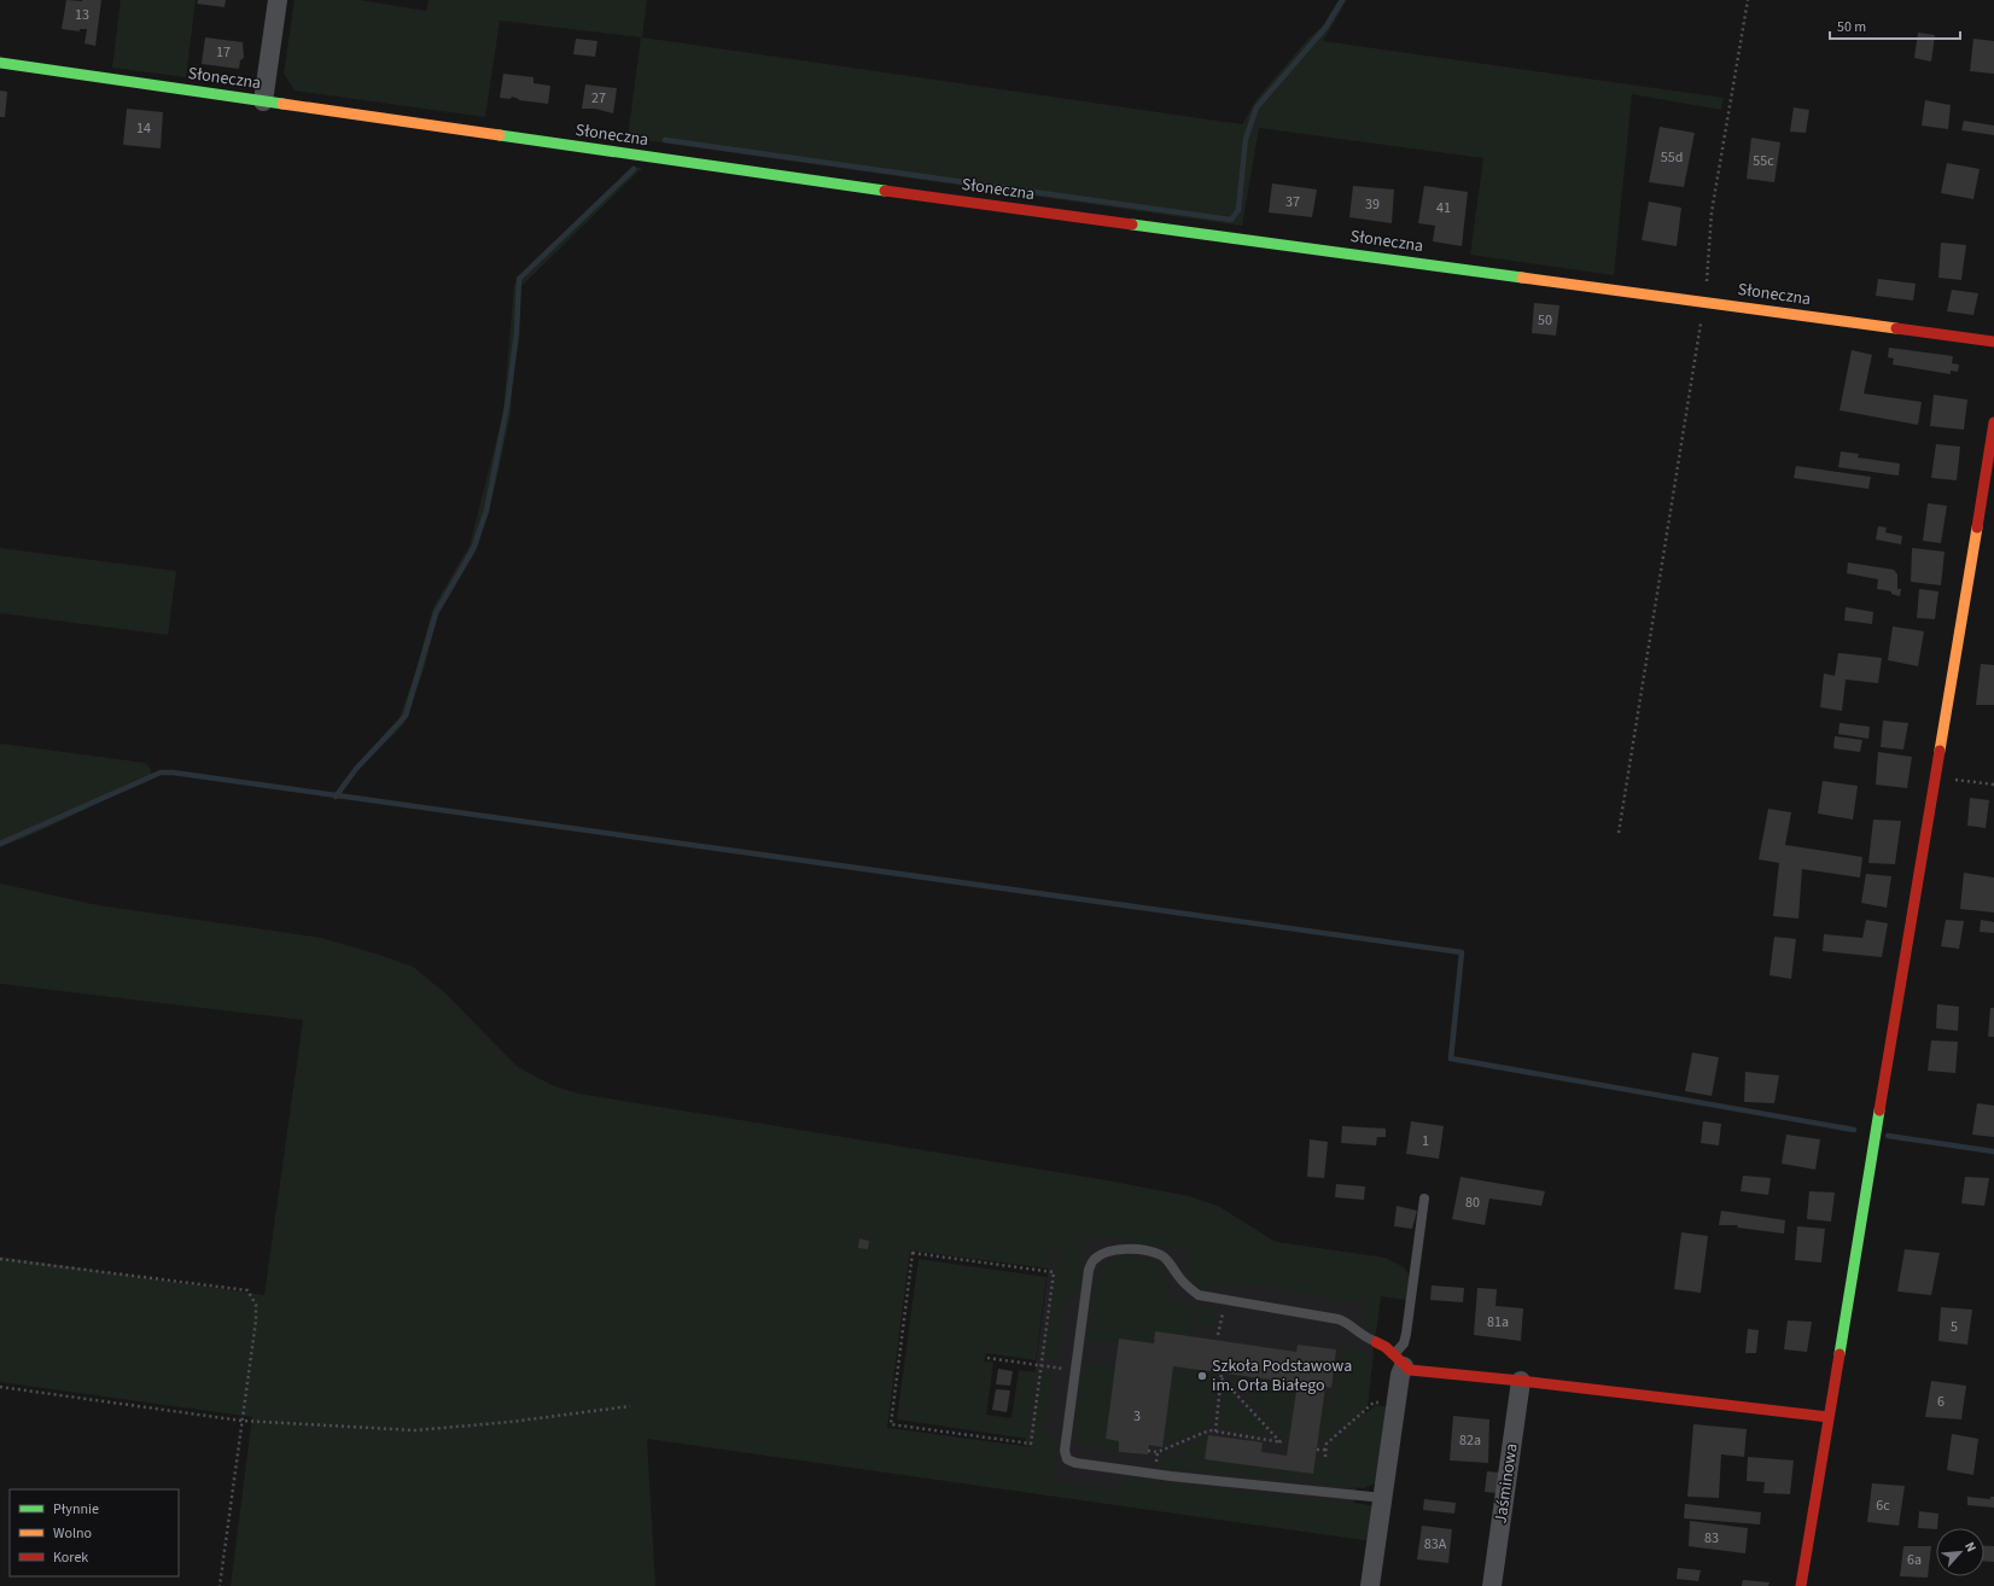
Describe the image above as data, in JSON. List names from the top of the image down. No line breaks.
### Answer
{"streets":{"street":["Słoneczna","Jaśminowa"]},"places":["Szkoła Podstawowa im. Orła Białego"],"house_numbers":["13","17","27","14","55d","55c","37","39","41","50","1","80","81a","5","6","3","82a","6c","83","83A","6a"],"legend":["Płynnie","Wolno","Korek"],"scale_bar":"50 m","north":"top right"}
